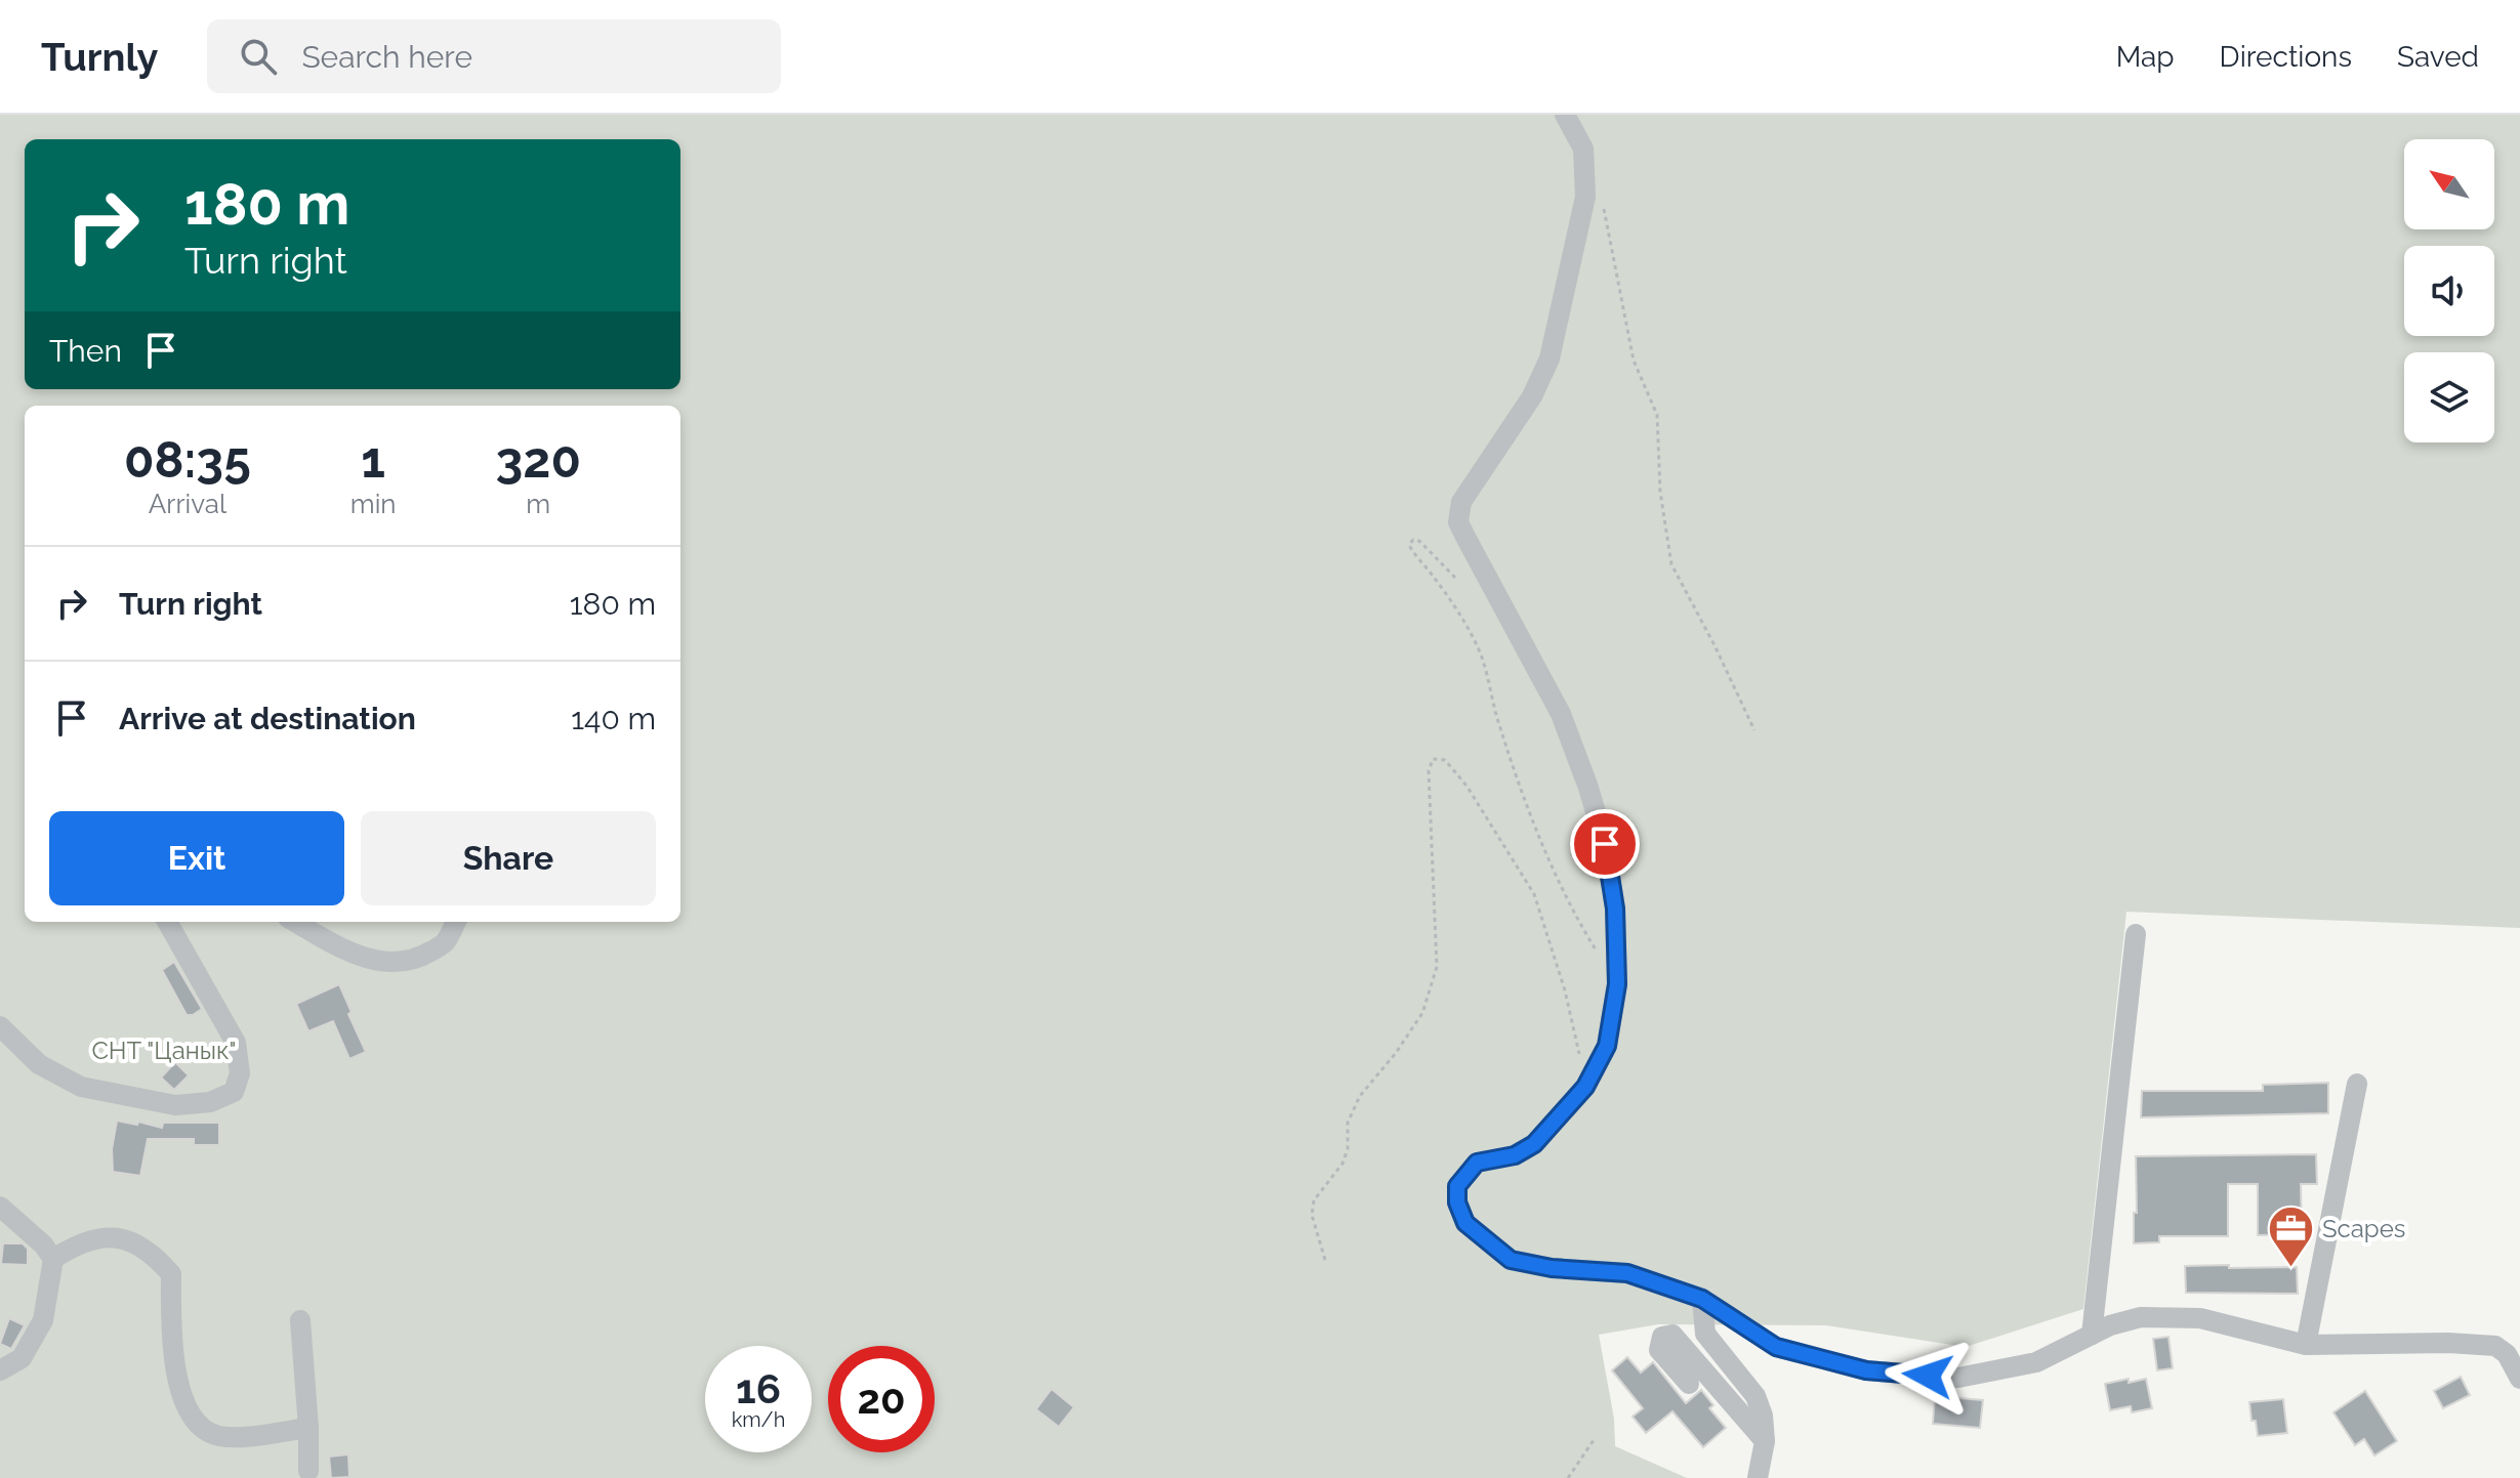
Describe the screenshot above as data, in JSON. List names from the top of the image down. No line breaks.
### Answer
{"parks":["СНТ \"Цанык\""],"places":{"office":["Scapes"]},"north":"top left","page":{"header":"Turnly","search":"Search here","nav":["Map","Directions","Saved"],"turn":["180 m","Turn right"],"then":"Then","eta":["08:35","Arrival","1","min","320","m"],"list":[{"name":"Turn right","value":"180 m"},{"name":"Arrive at destination","value":"140 m"}],"buttons":["Exit","Share"],"speed":"16 km/h","limit":"20"}}
